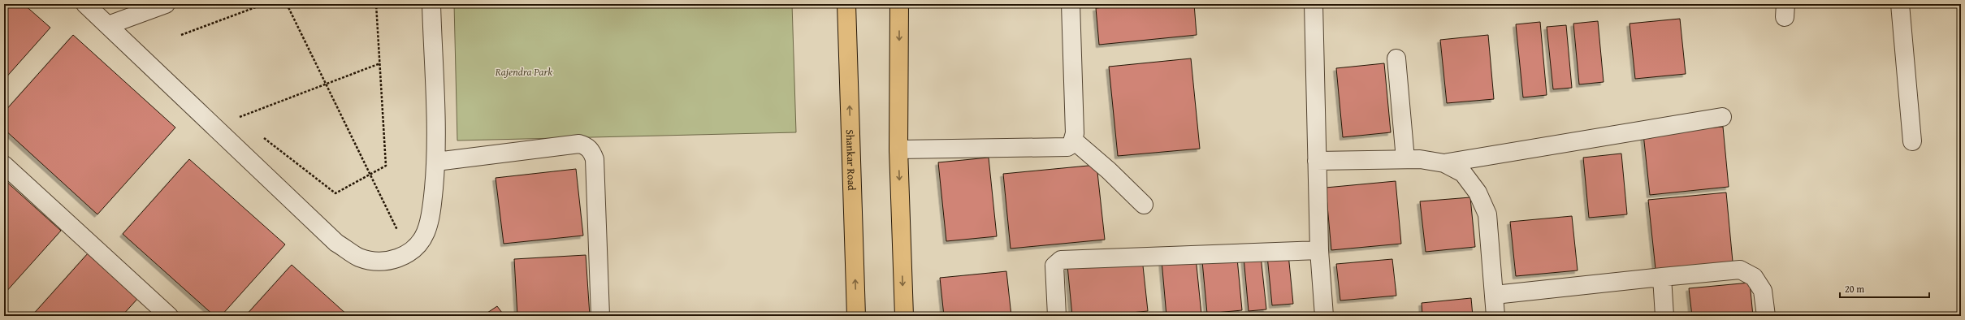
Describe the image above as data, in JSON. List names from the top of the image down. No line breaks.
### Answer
{"streets":{"main road":["Shankar Road"]},"parks":["Rajendra Park"],"scale_bar":"20 m"}
